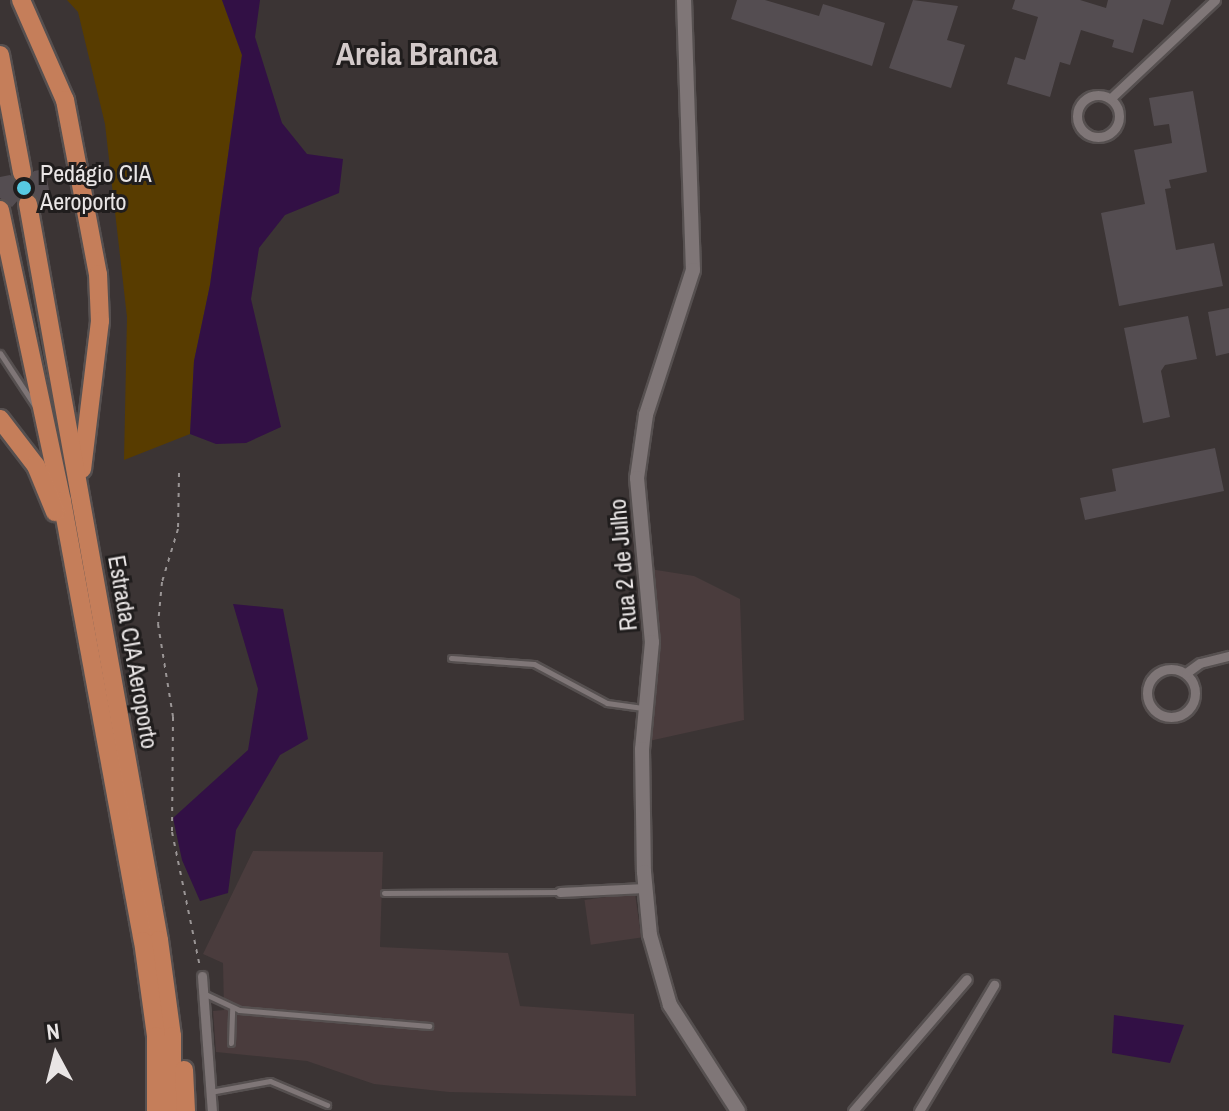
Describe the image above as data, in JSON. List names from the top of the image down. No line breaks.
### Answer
{"streets":{"highway":["Estrada CIA Aeroporto"],"main road":["Rua 2 de Julho"]},"districts":["Areia Branca"],"places":["Pedágio CIA Aeroporto"],"north":"top"}
